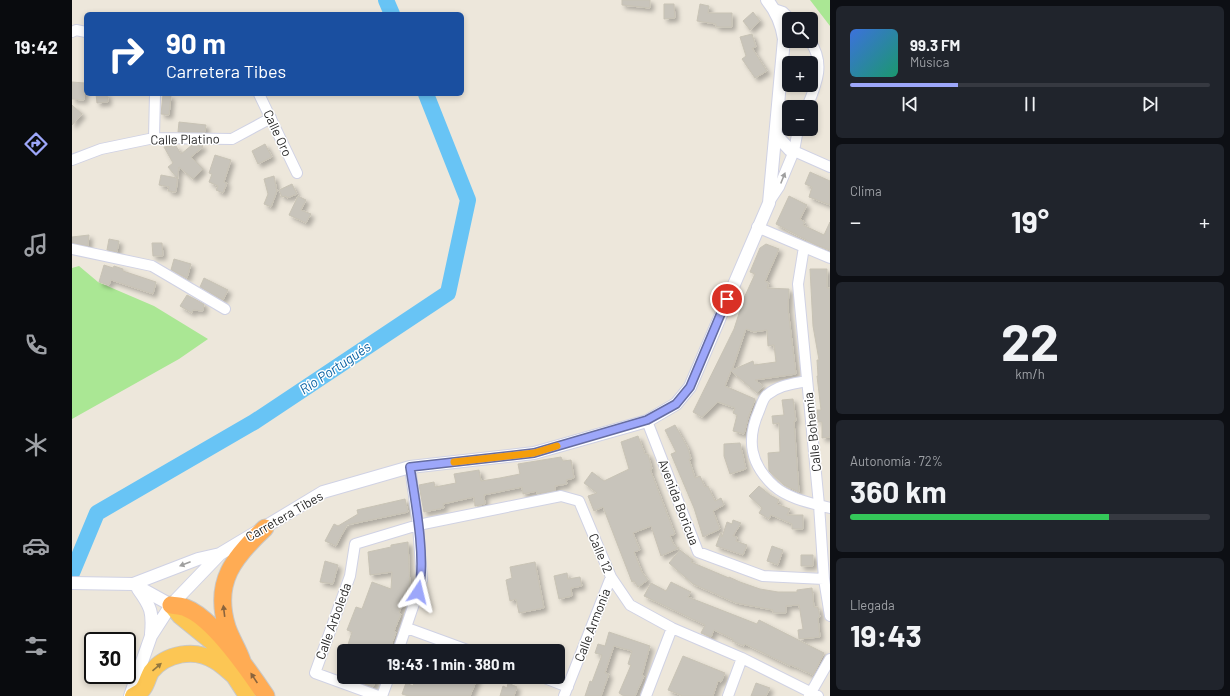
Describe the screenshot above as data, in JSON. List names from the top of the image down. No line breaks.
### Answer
{"streets":{"street":["Calle Oro","Calle Platino","Calle Bohemia","Avenida Boricua","Carretera Tibes","Calle 12","Calle Arboleda","Calle Armonia"]},"crossings":[["Calle Oro","Calle Platino"],["Calle Bohemia","Avenida Boricua"],["Avenida Boricua","Carretera Tibes"],["Calle 12","Calle Arboleda"],["Calle 12","Calle Armonia"]],"water":["Río Portugués"],"page":{"tabs":"19:42","map_buttons":["+","−"],"turn":["90 m","Carretera Tibes"],"song":["99.3 FM","Música"],"tile":["Clima",["22","km/h"],["Autonomía · 72%","360 km"],["Llegada","19:43"]],"heat":["−","19°","+"],"limit":"30","trip":"19:43 · 1 min · 380 m"}}
